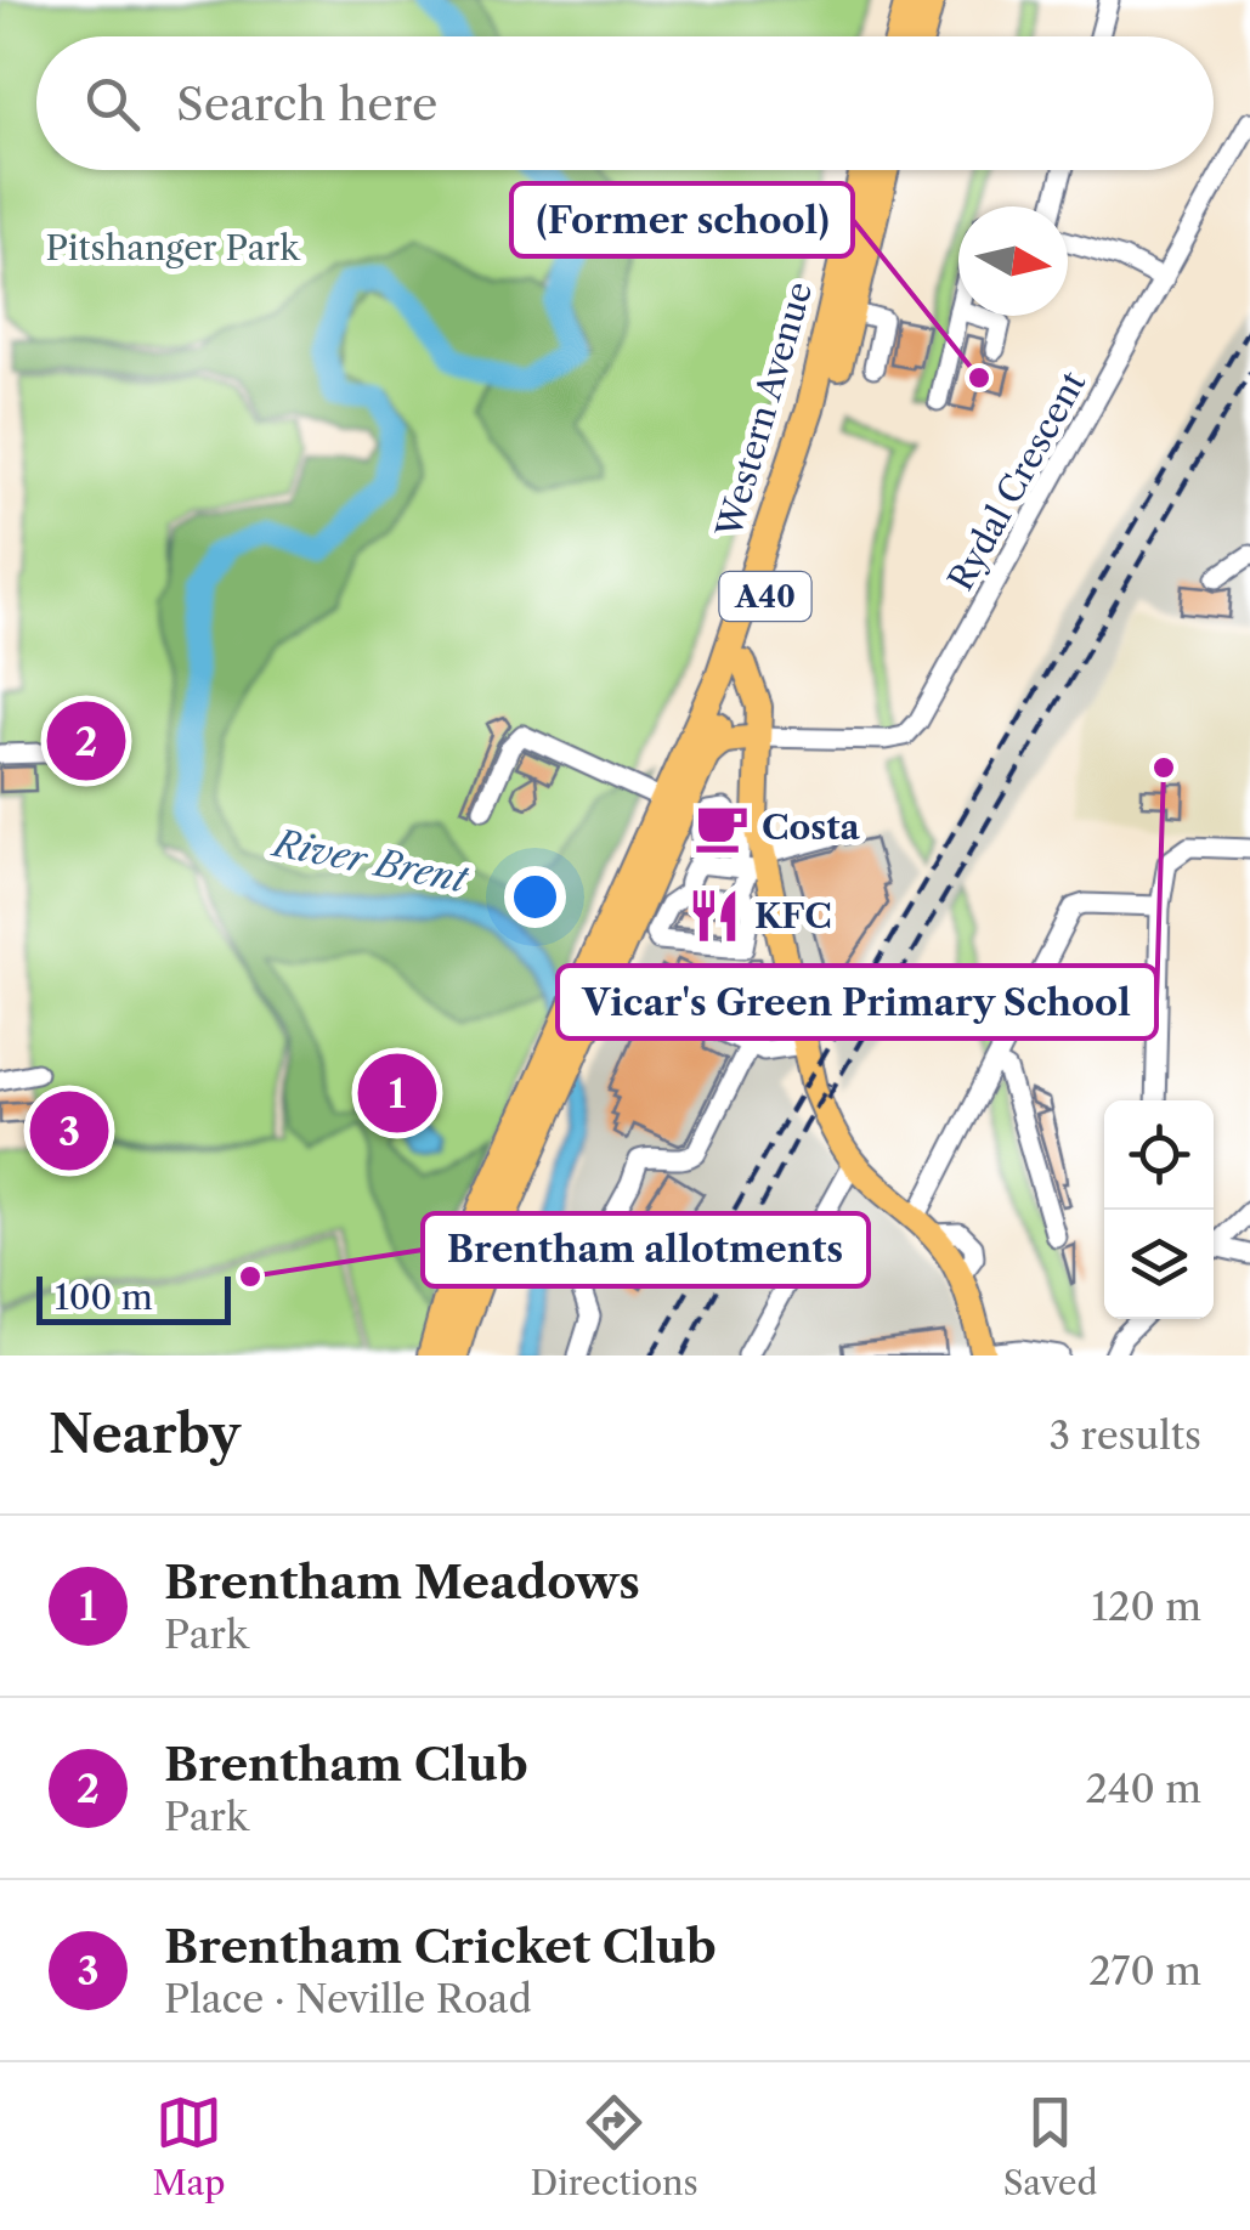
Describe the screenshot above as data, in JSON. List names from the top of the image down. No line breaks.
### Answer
{"streets":{"highway":["Western Avenue","A40"],"street":["Rydal Crescent"]},"water":["River Brent"],"parks":["Pitshanger Park"],"places":{"other":["(Former school)","Vicar's Green Primary School","Brentham allotments"],"cafe":["Costa"],"restaurant":["KFC"]},"scale_bar":"100 m","north":"right","page":{"search":"Search here","pins":["2","1","3"],"scale":"100 m","heading":["Nearby","3 results"],"list":[{"mark":"1","name":"Brentham Meadows","note":"Park","value":"120 m"},{"mark":"2","name":"Brentham Club","note":"Park","value":"240 m"},{"mark":"3","name":"Brentham Cricket Club","note":"Place · Neville Road","value":"270 m"}],"nav":["Map","Directions","Saved"]}}
